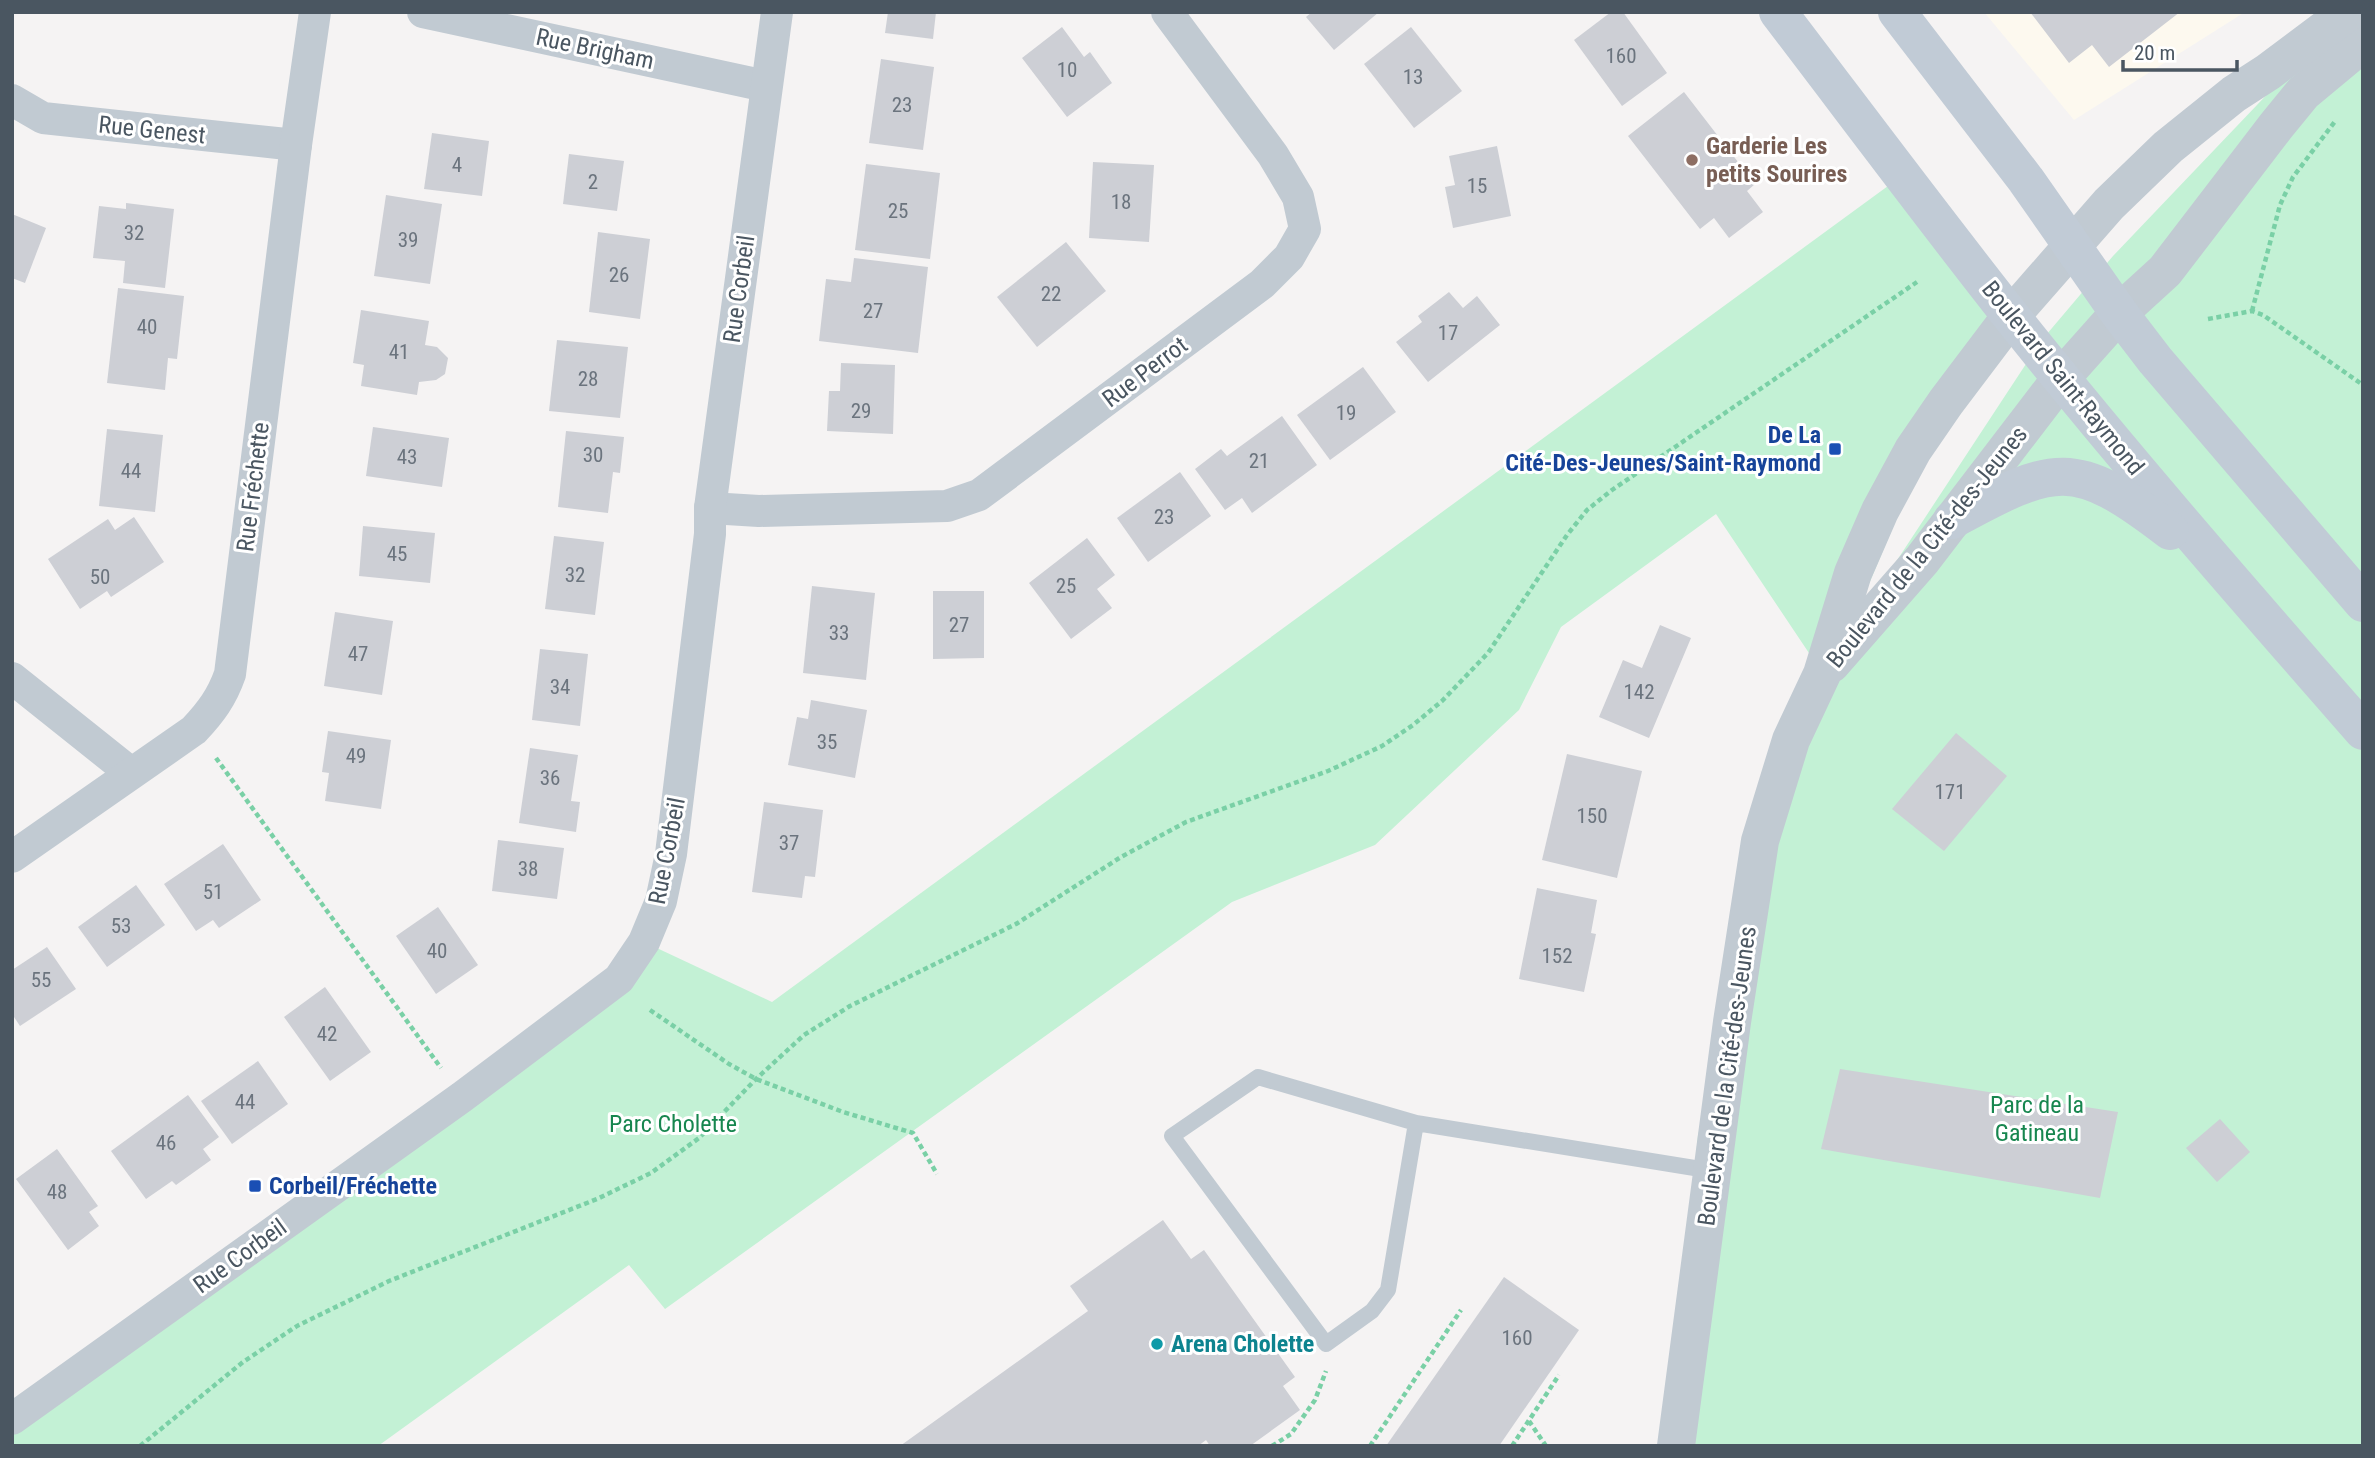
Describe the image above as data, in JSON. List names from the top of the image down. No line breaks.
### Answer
{"streets":{"main road":["Boulevard Saint-Raymond"],"street":["Rue Brigham","Rue Genest","Rue Corbeil","Rue Perrot","Rue Fréchette","Boulevard de la Cité-des-Jeunes"]},"crossings":[["Rue Brigham","Rue Corbeil"],["Rue Genest","Rue Fréchette"],["Rue Corbeil","Rue Perrot"],["Boulevard Saint-Raymond","Boulevard de la Cité-des-Jeunes"]],"parks":["Parc de la Gatineau","Parc Cholette"],"places":{"other":["Garderie Les petits Sourires","Arena Cholette"],"transit":["De La Cité-Des-Jeunes/Saint-Raymond","Corbeil/Fréchette"]},"house_numbers":["160","10","13","23","4","2","15","18","25","32","39","26","22","27","40","17","41","28","29","19","30","43","21","44","23","45","32","50","25","27","33","47","34","142","35","49","36","171","150","37","38","51","53","40","152","55","42","44","46","48","160"],"scale_bar":"20 m"}
